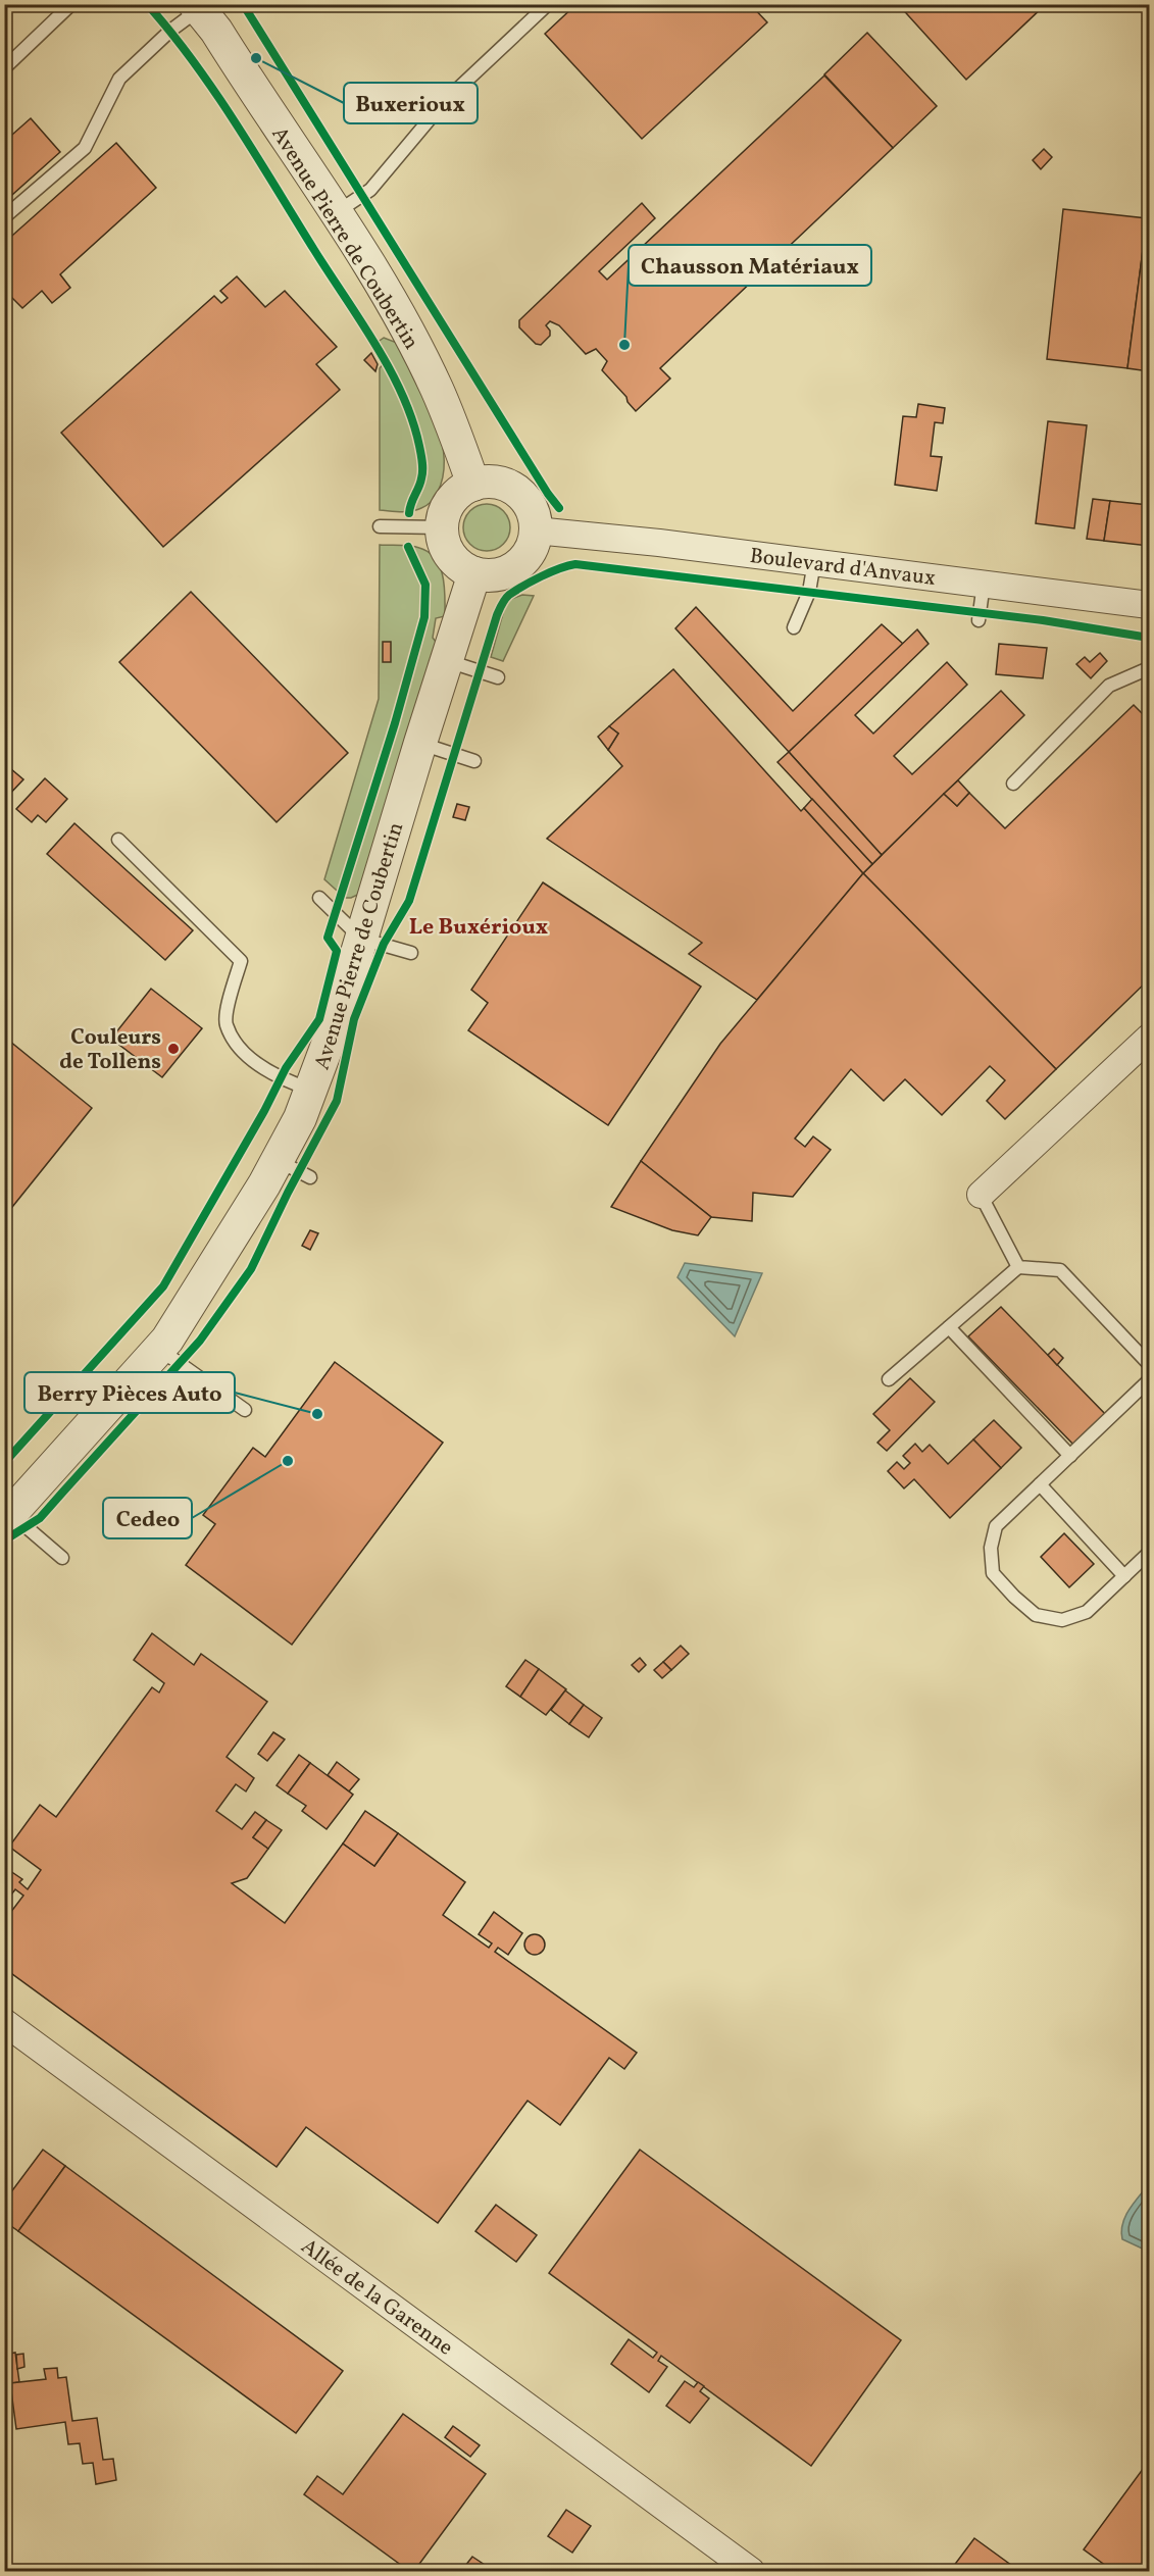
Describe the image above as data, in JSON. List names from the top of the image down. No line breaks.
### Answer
{"streets":{"street":["Avenue Pierre de Coubertin","Boulevard d'Anvaux","Allée de la Garenne"]},"crossings":[["Avenue Pierre de Coubertin","Boulevard d'Anvaux"]],"districts":["Le Buxérioux"],"places":["Buxerioux","Chausson Matériaux","Couleurs de Tollens","Berry Pièces Auto","Cedeo"]}
